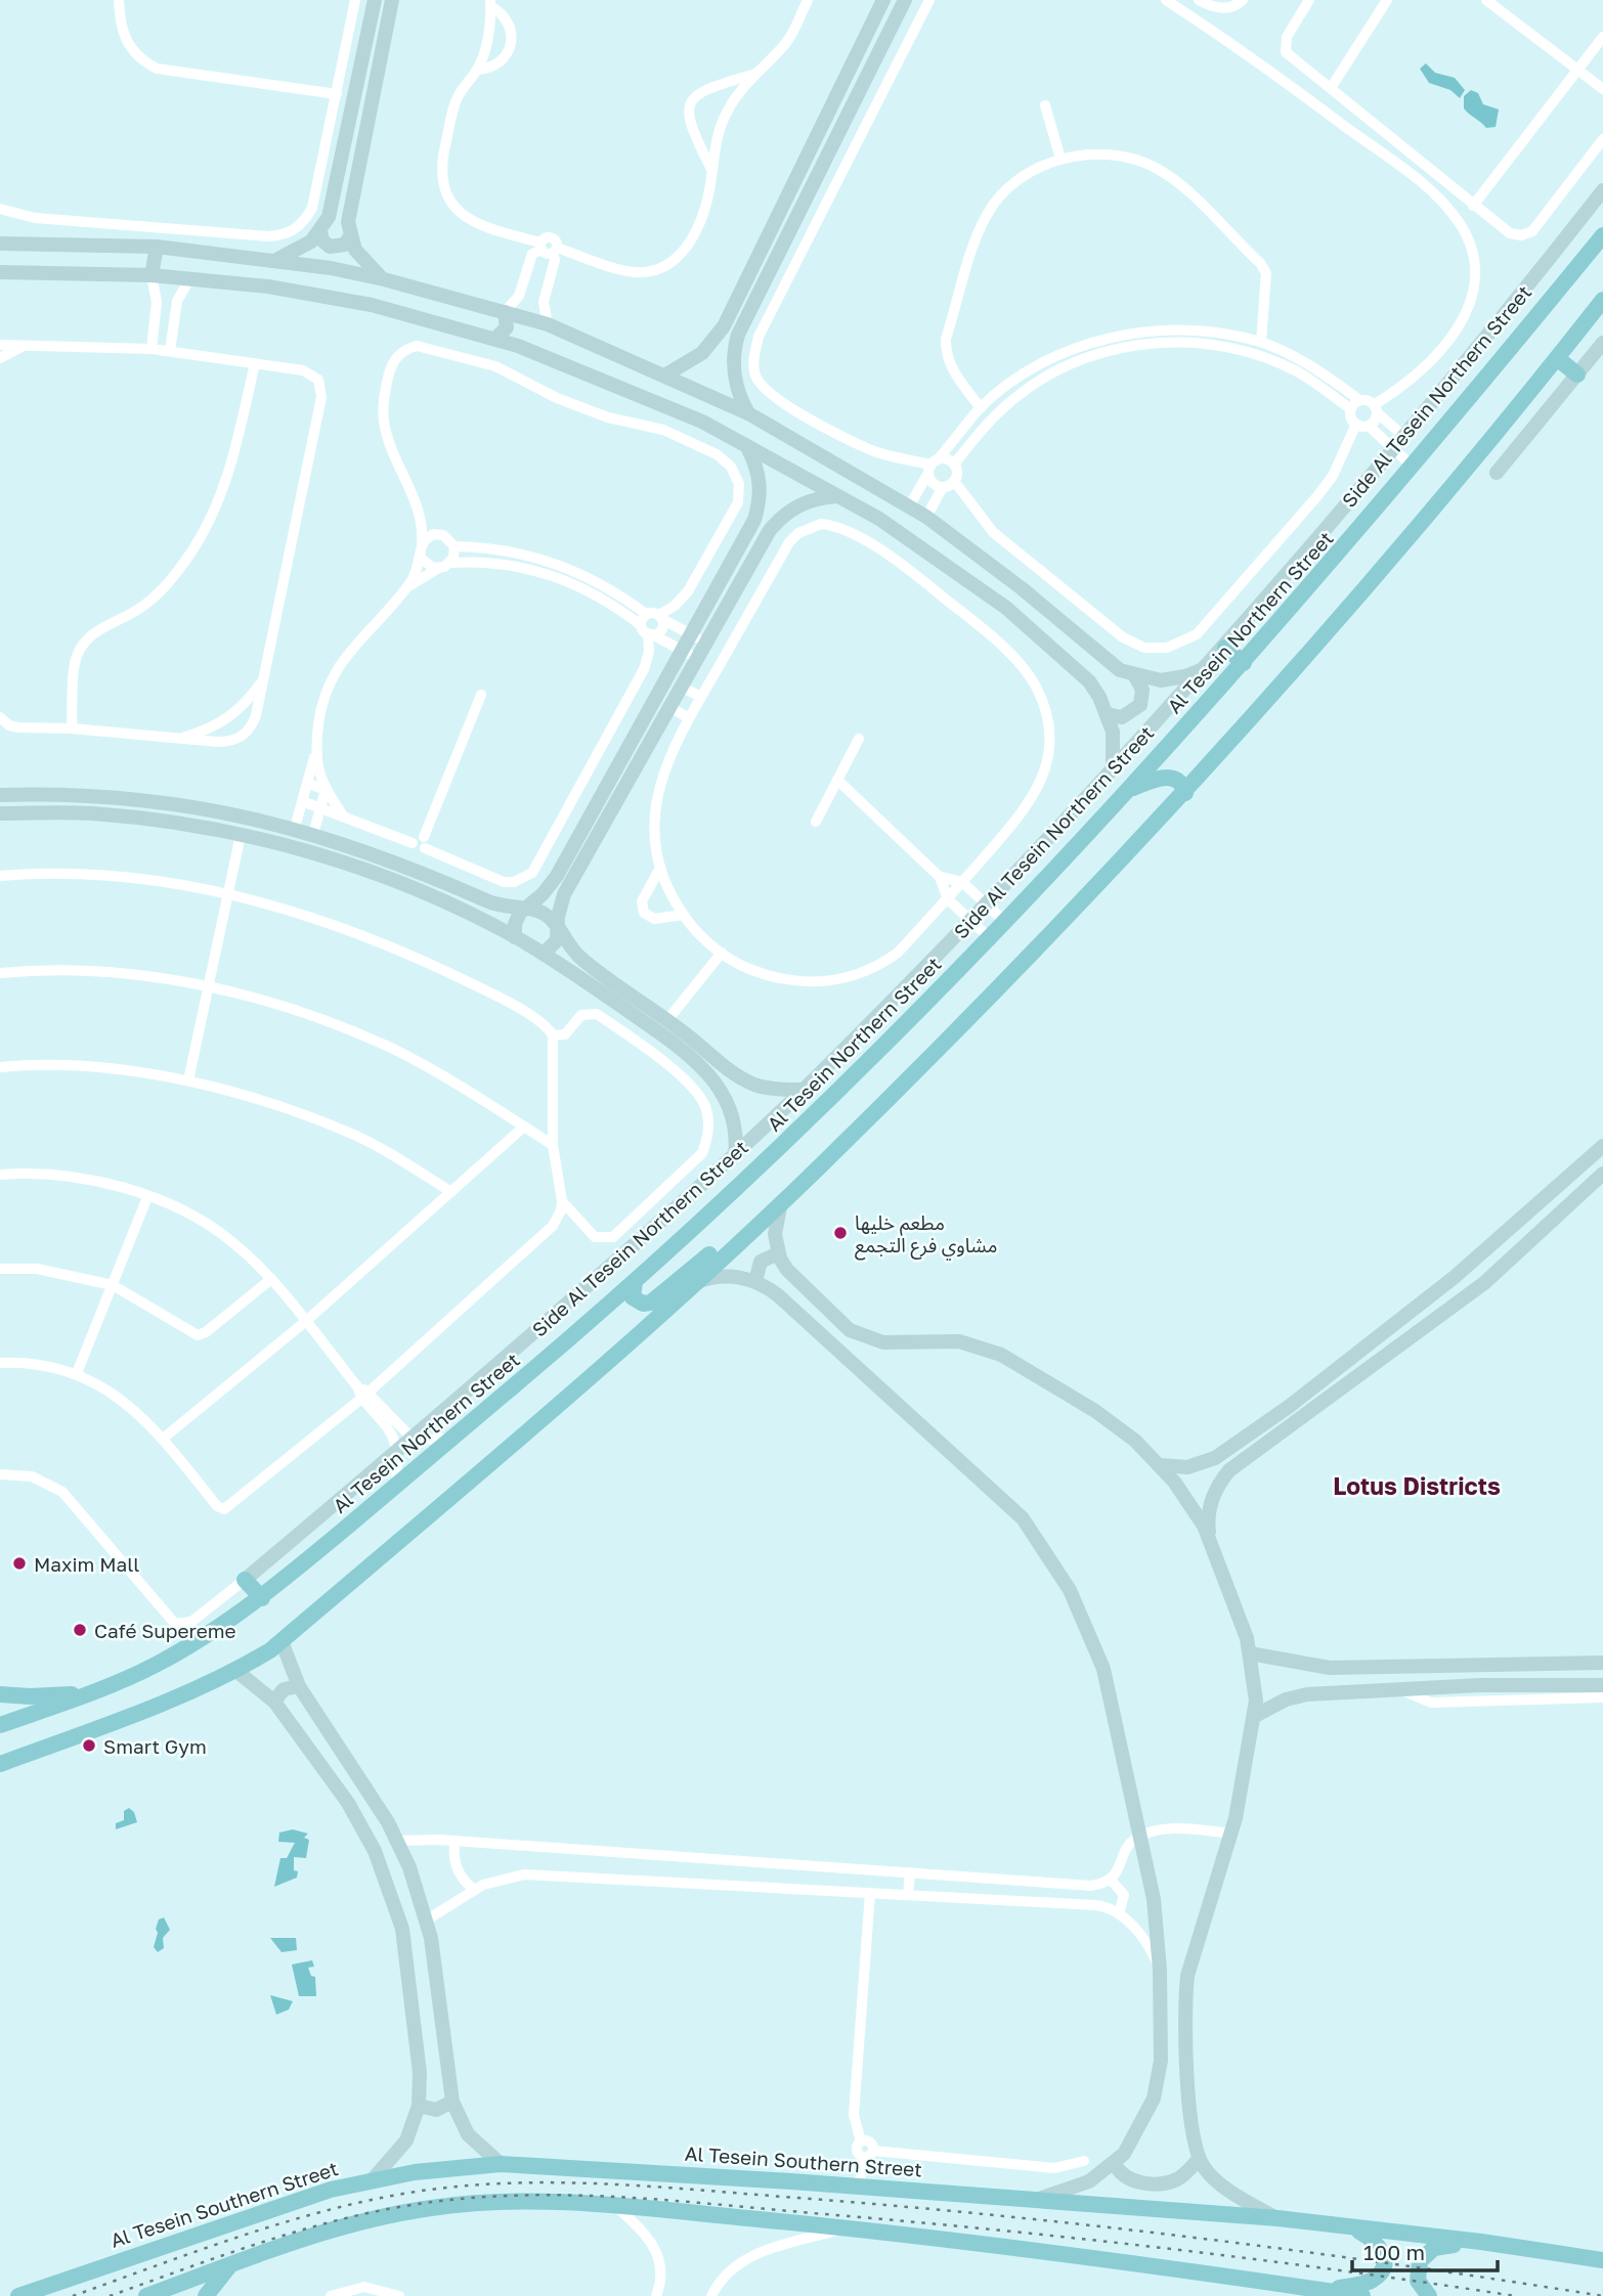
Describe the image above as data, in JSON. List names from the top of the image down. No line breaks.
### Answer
{"streets":{"main road":["Al Tesein Northern Street","Al Tesein Southern Street"],"street":["Side Al Tesein Northern Street"]},"districts":["Lotus Districts"],"places":["مطعم خليها مشاوي فرع التجمع","Maxim Mall","Café Supereme","Smart Gym"],"scale_bar":"100 m"}
